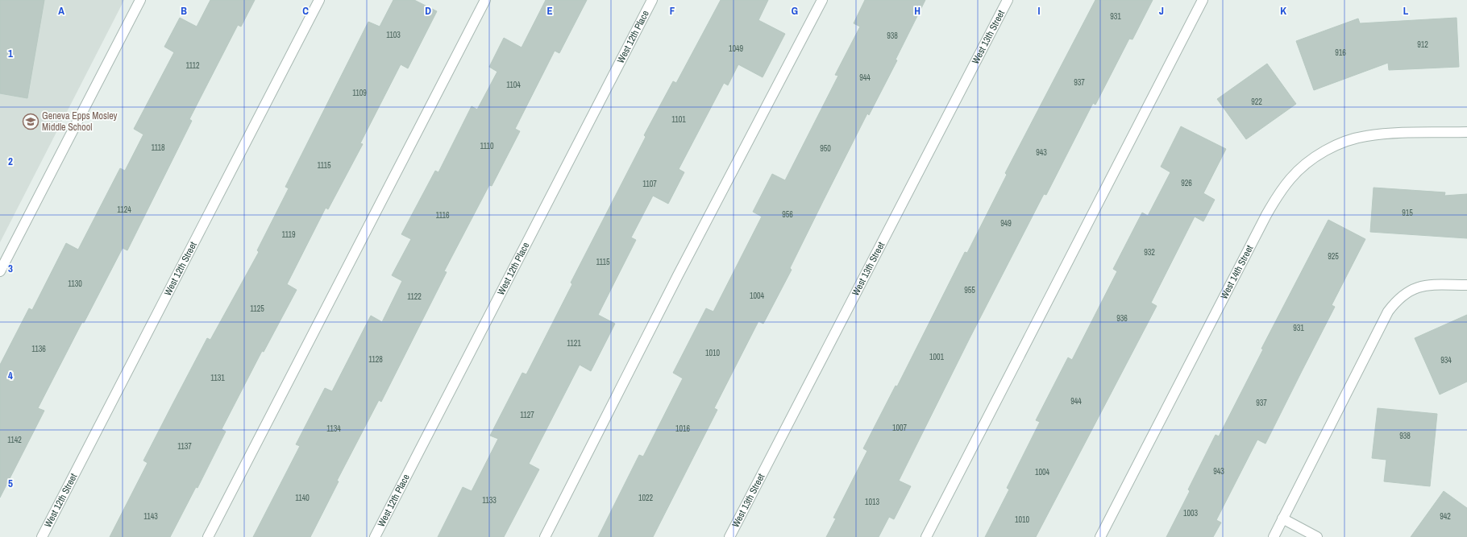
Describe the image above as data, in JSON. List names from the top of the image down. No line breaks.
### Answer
{"streets":{"street":["West 12th Place","West 13th Street","West 12th Street","West 14th Street"]},"places":{"school or university":["Geneva Epps Mosley Middle School"]},"house_numbers":["931","1103","938","912","1049","916","1112","944","937","1104","1109","922","1101","1110","1118","950","943","1115","926","1107","1124","915","956","1116","949","1119","932","925","1115","1130","955","1004","1122","1125","936","931","1121","1136","1010","1001","1128","934","1131","944","937","1127","1007","1134","1016","938","1142","1137","943","1004","1140","1022","1133","1013","1003","1143","942","1010"],"grid":{"columns":["A","B","C","D","E","F","G","H","I","J","K","L"],"rows":["1","2","3","4","5"]}}
